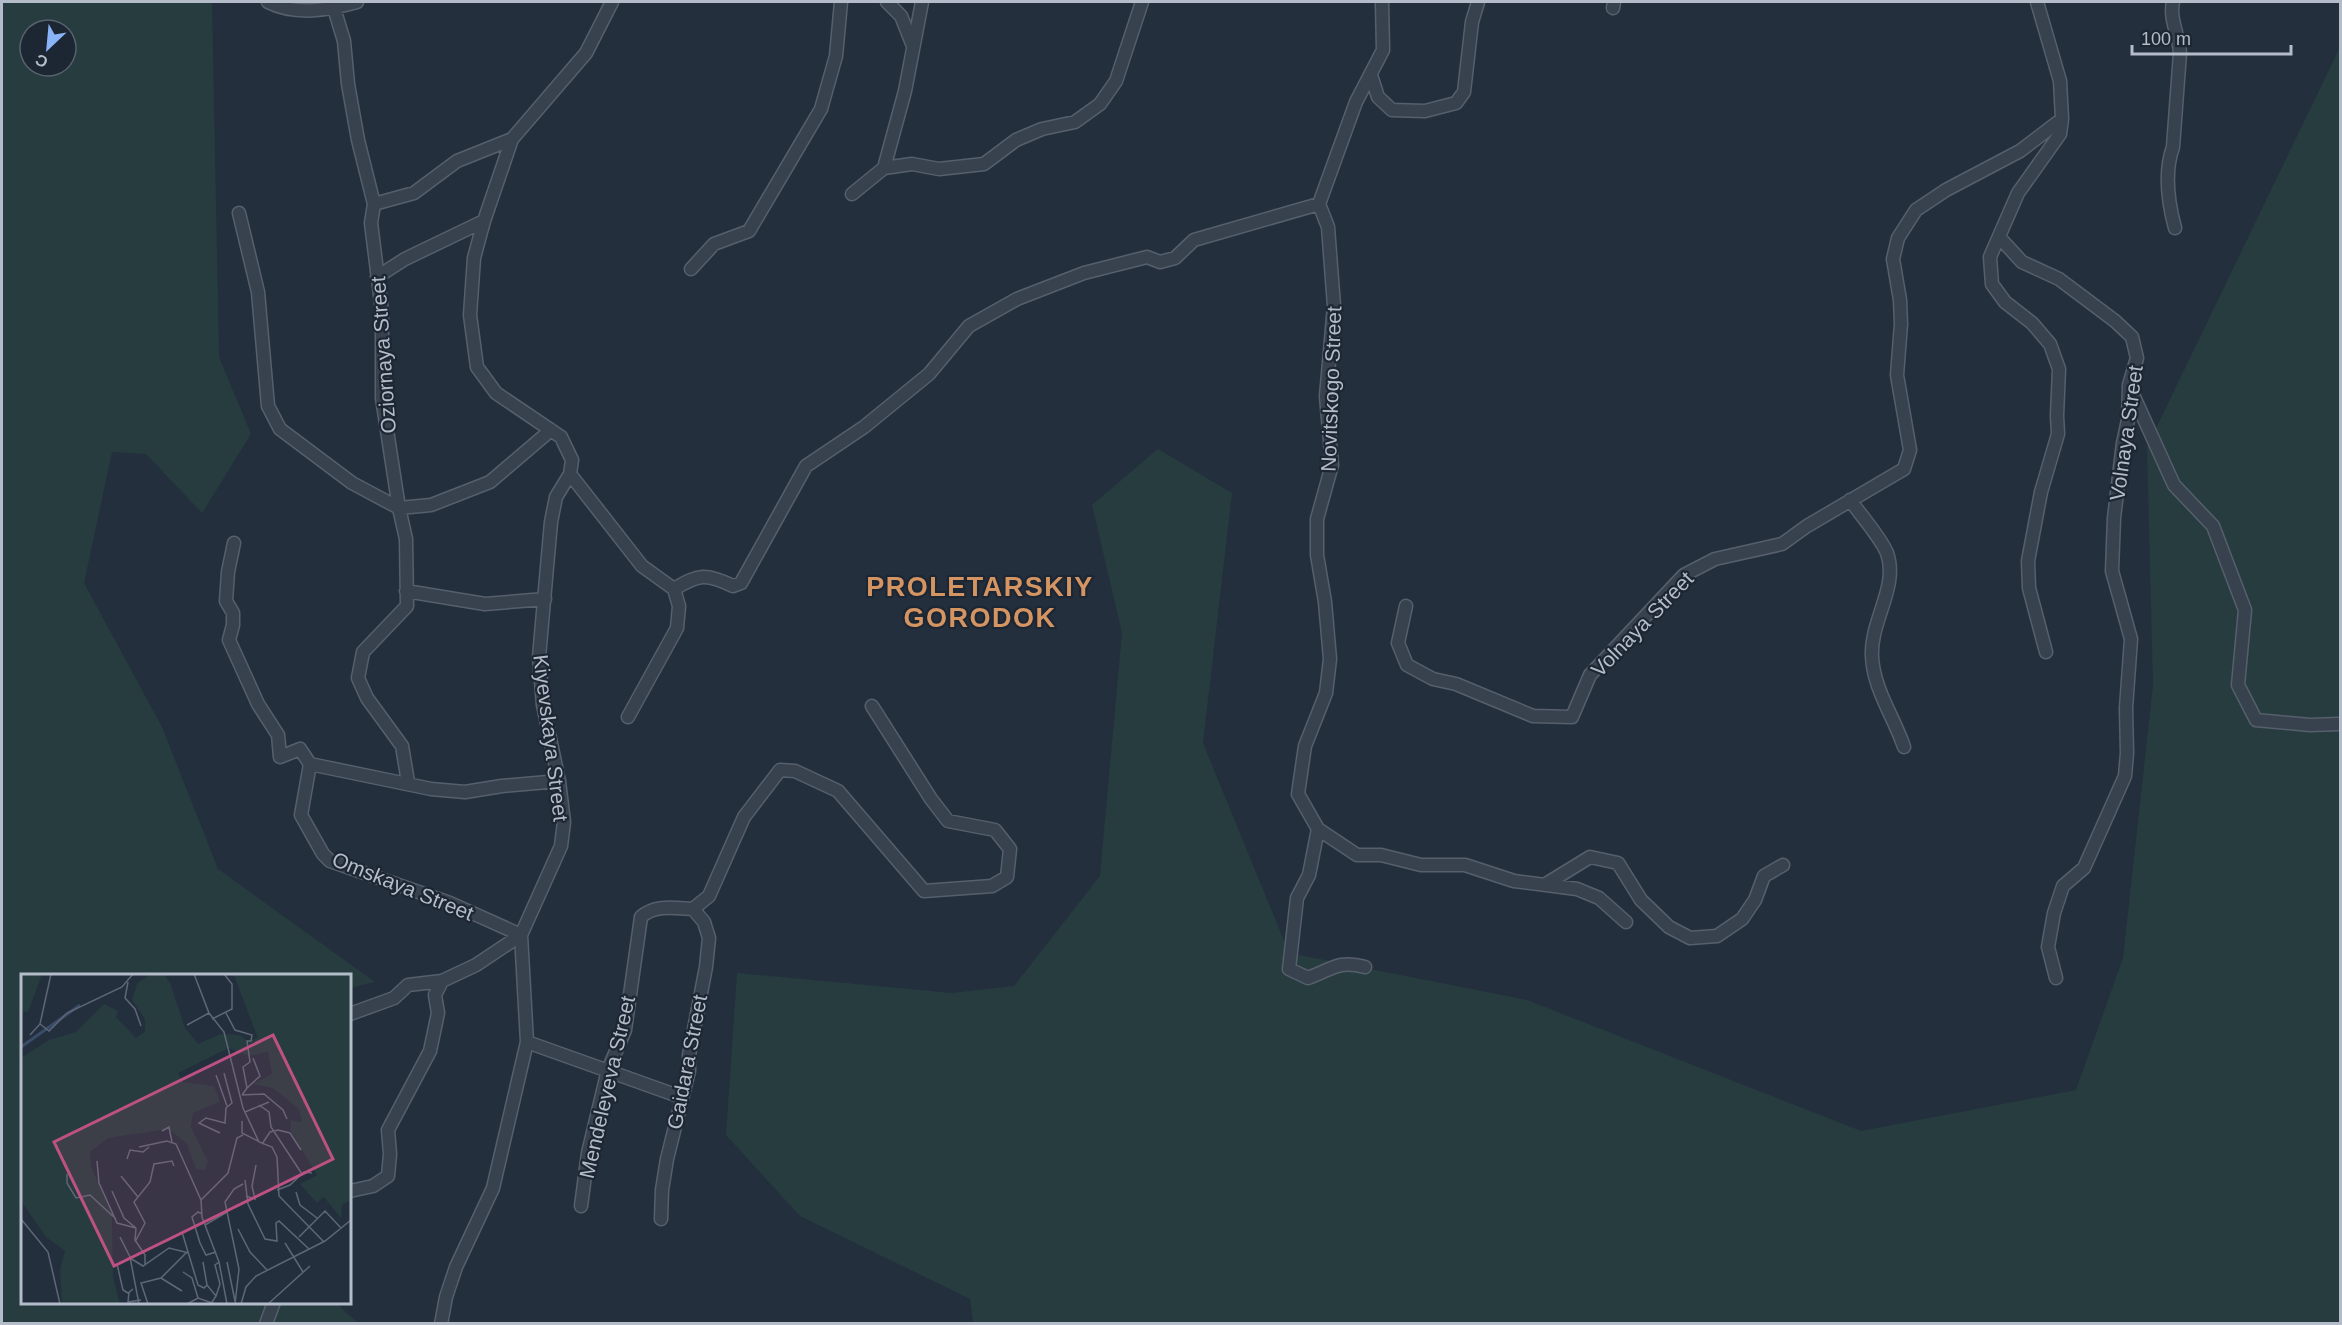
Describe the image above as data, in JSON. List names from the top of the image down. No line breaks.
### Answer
{"streets":{"street":["Oziornaya Street","Novitskogo Street","Volnaya Street","Kiyevskaya Street","Omskaya Street","Gaidara Street","Mendeleyeva Street"]},"crossings":[["Kiyevskaya Street","Omskaya Street"],["Gaidara Street","Mendeleyeva Street"]],"districts":["PROLETARSKIY GORODOK"],"scale_bar":"100 m","north":"bottom left"}
